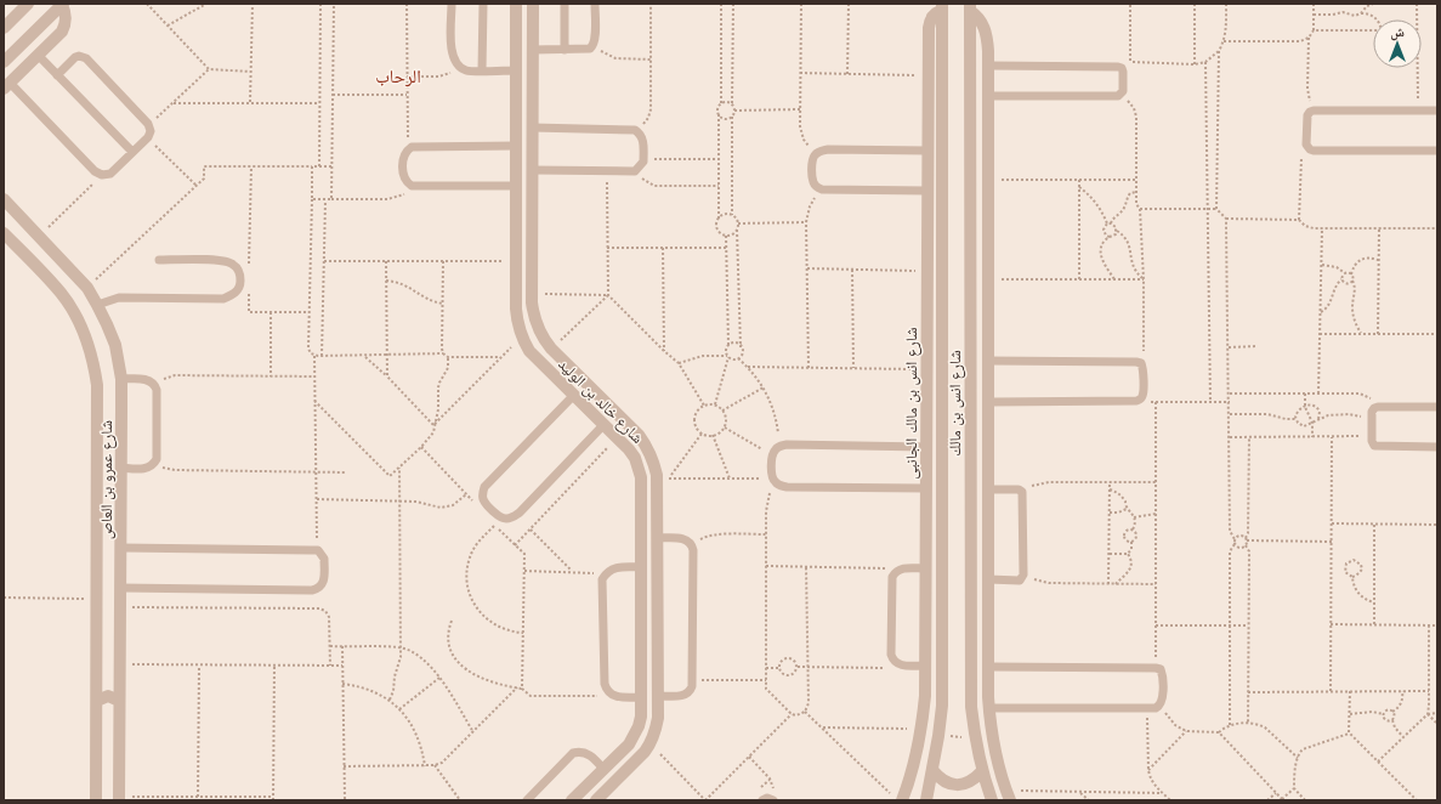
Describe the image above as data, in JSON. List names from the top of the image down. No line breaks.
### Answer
{"streets":{"street":["شارع خالد بن الوليد","شارع انس بن مالك الجانبى","شارع انس بن مالك","شارع عمرو بن العاص"]},"crossings":[["شارع انس بن مالك الجانبى","شارع انس بن مالك"]],"districts":["الرحاب"],"north":"top"}
